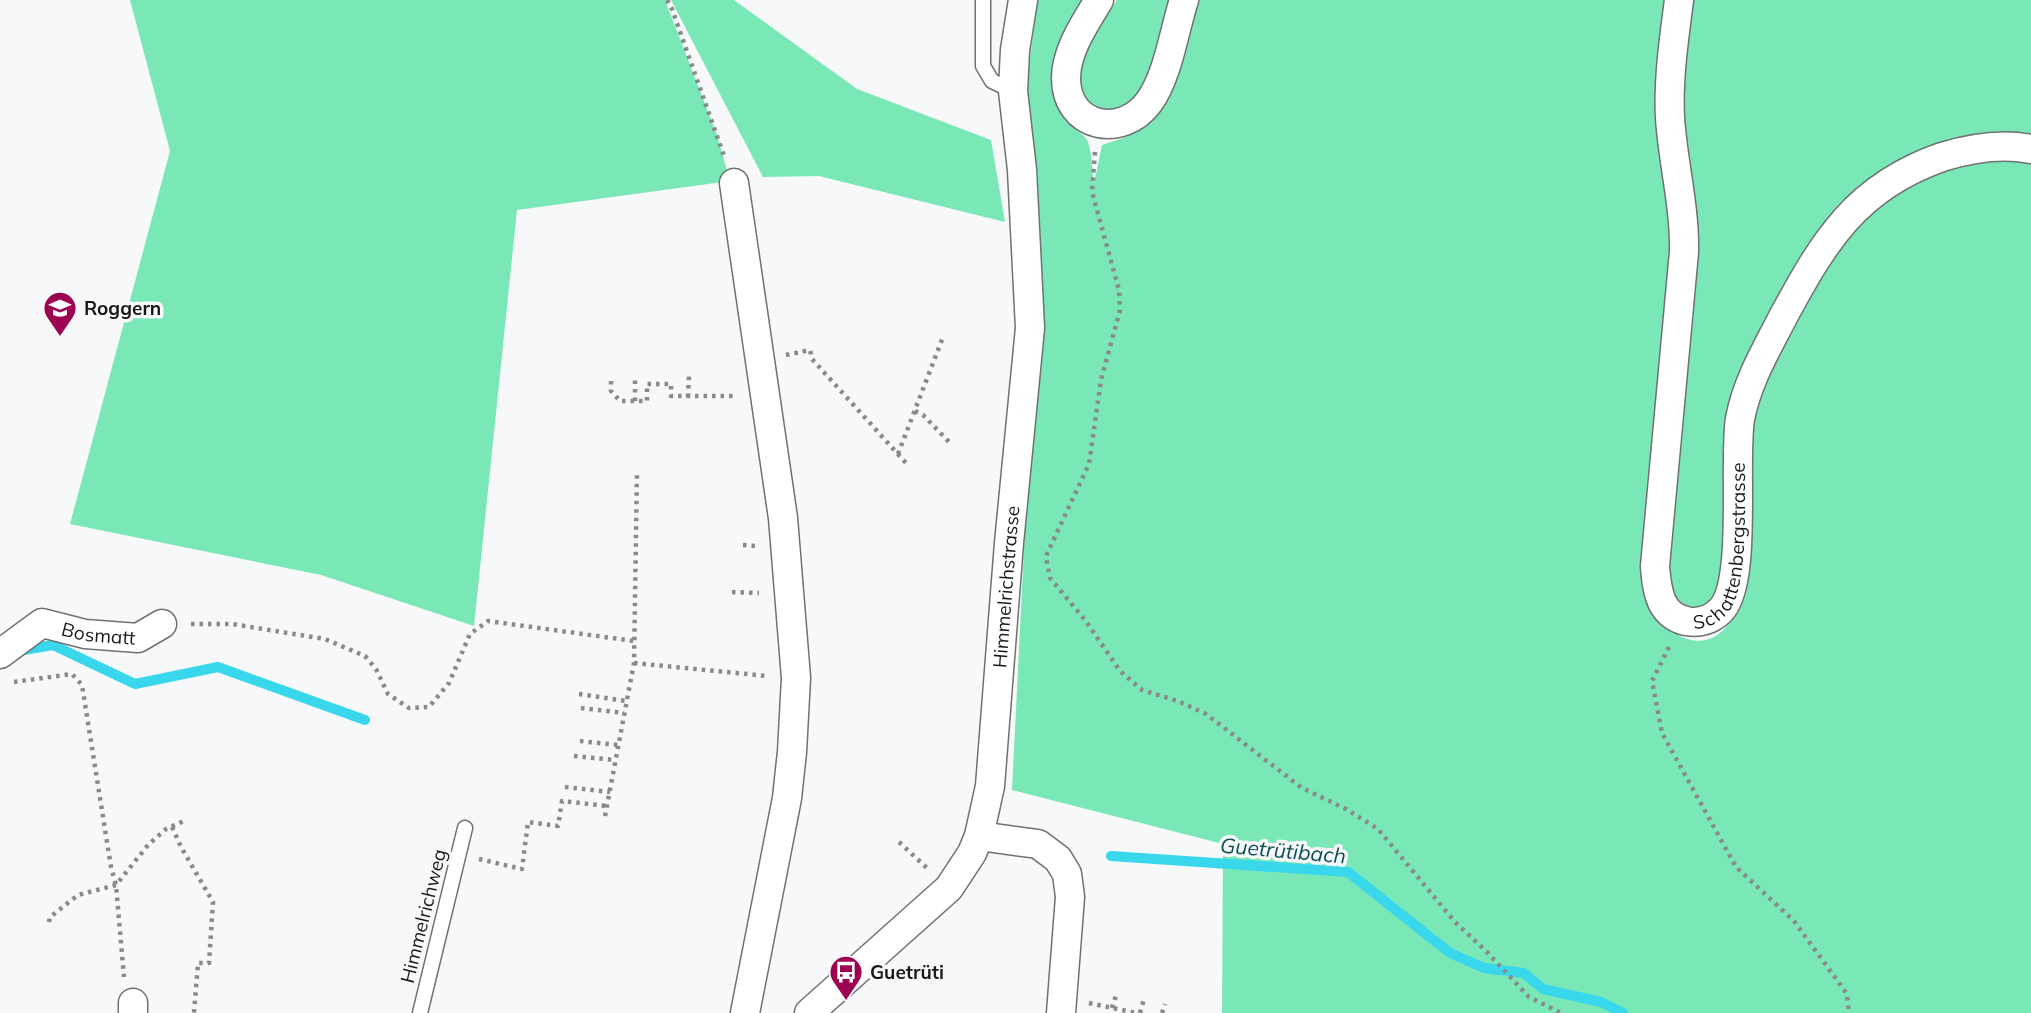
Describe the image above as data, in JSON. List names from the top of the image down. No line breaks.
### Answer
{"streets":{"street":["Schattenbergstrasse","Himmelrichstrasse","Bosmatt"],"lane":["Himmelrichweg"]},"water":["Guetrütibach"],"places":{"school or university":["Roggern"],"bus stop":["Guetrüti"]}}
